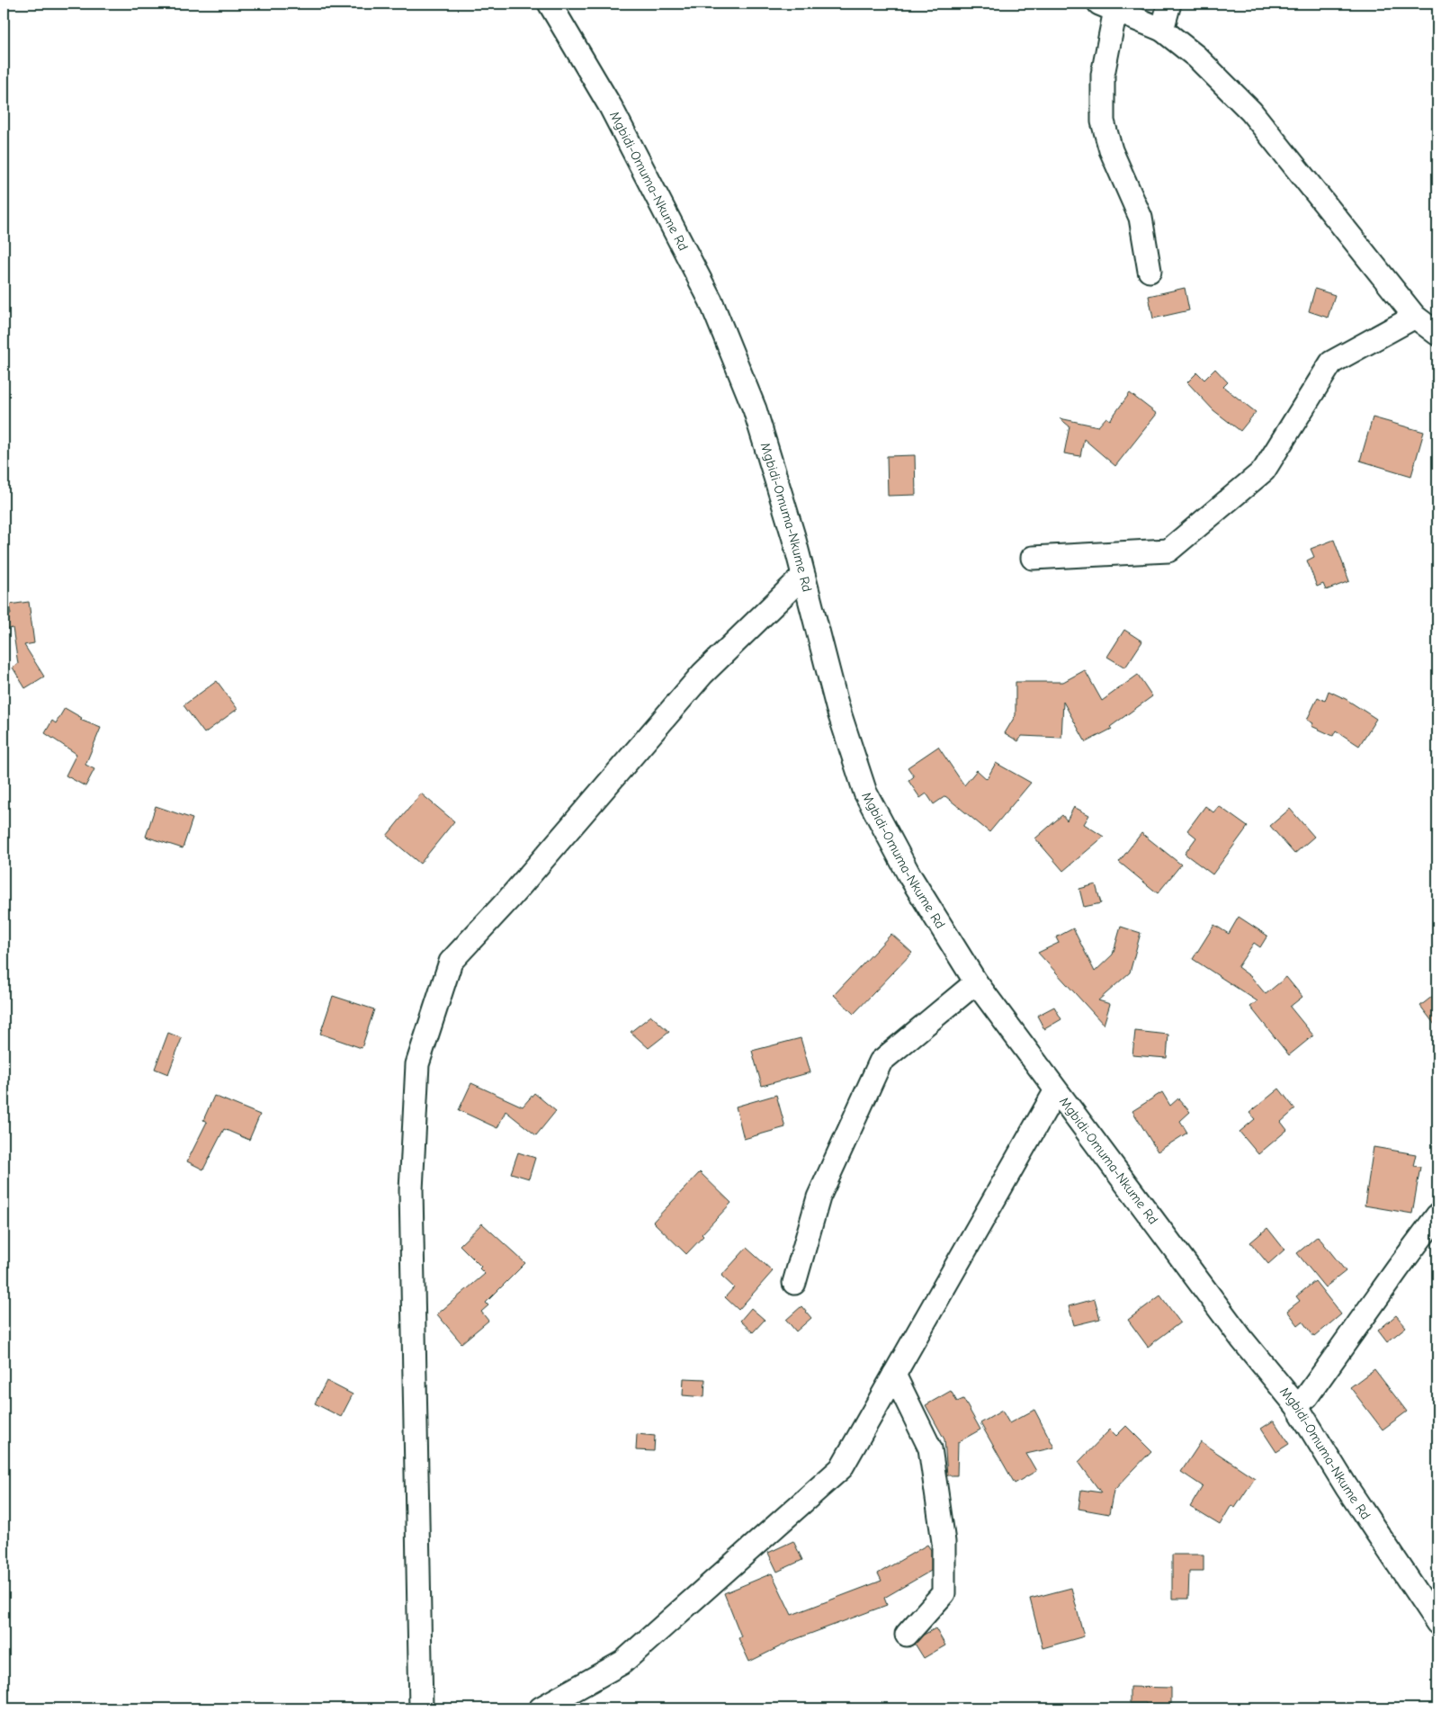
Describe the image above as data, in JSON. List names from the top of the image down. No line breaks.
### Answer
{"streets":{"street":["Mgbidi-Omuma-Nkume Rd"]}}
